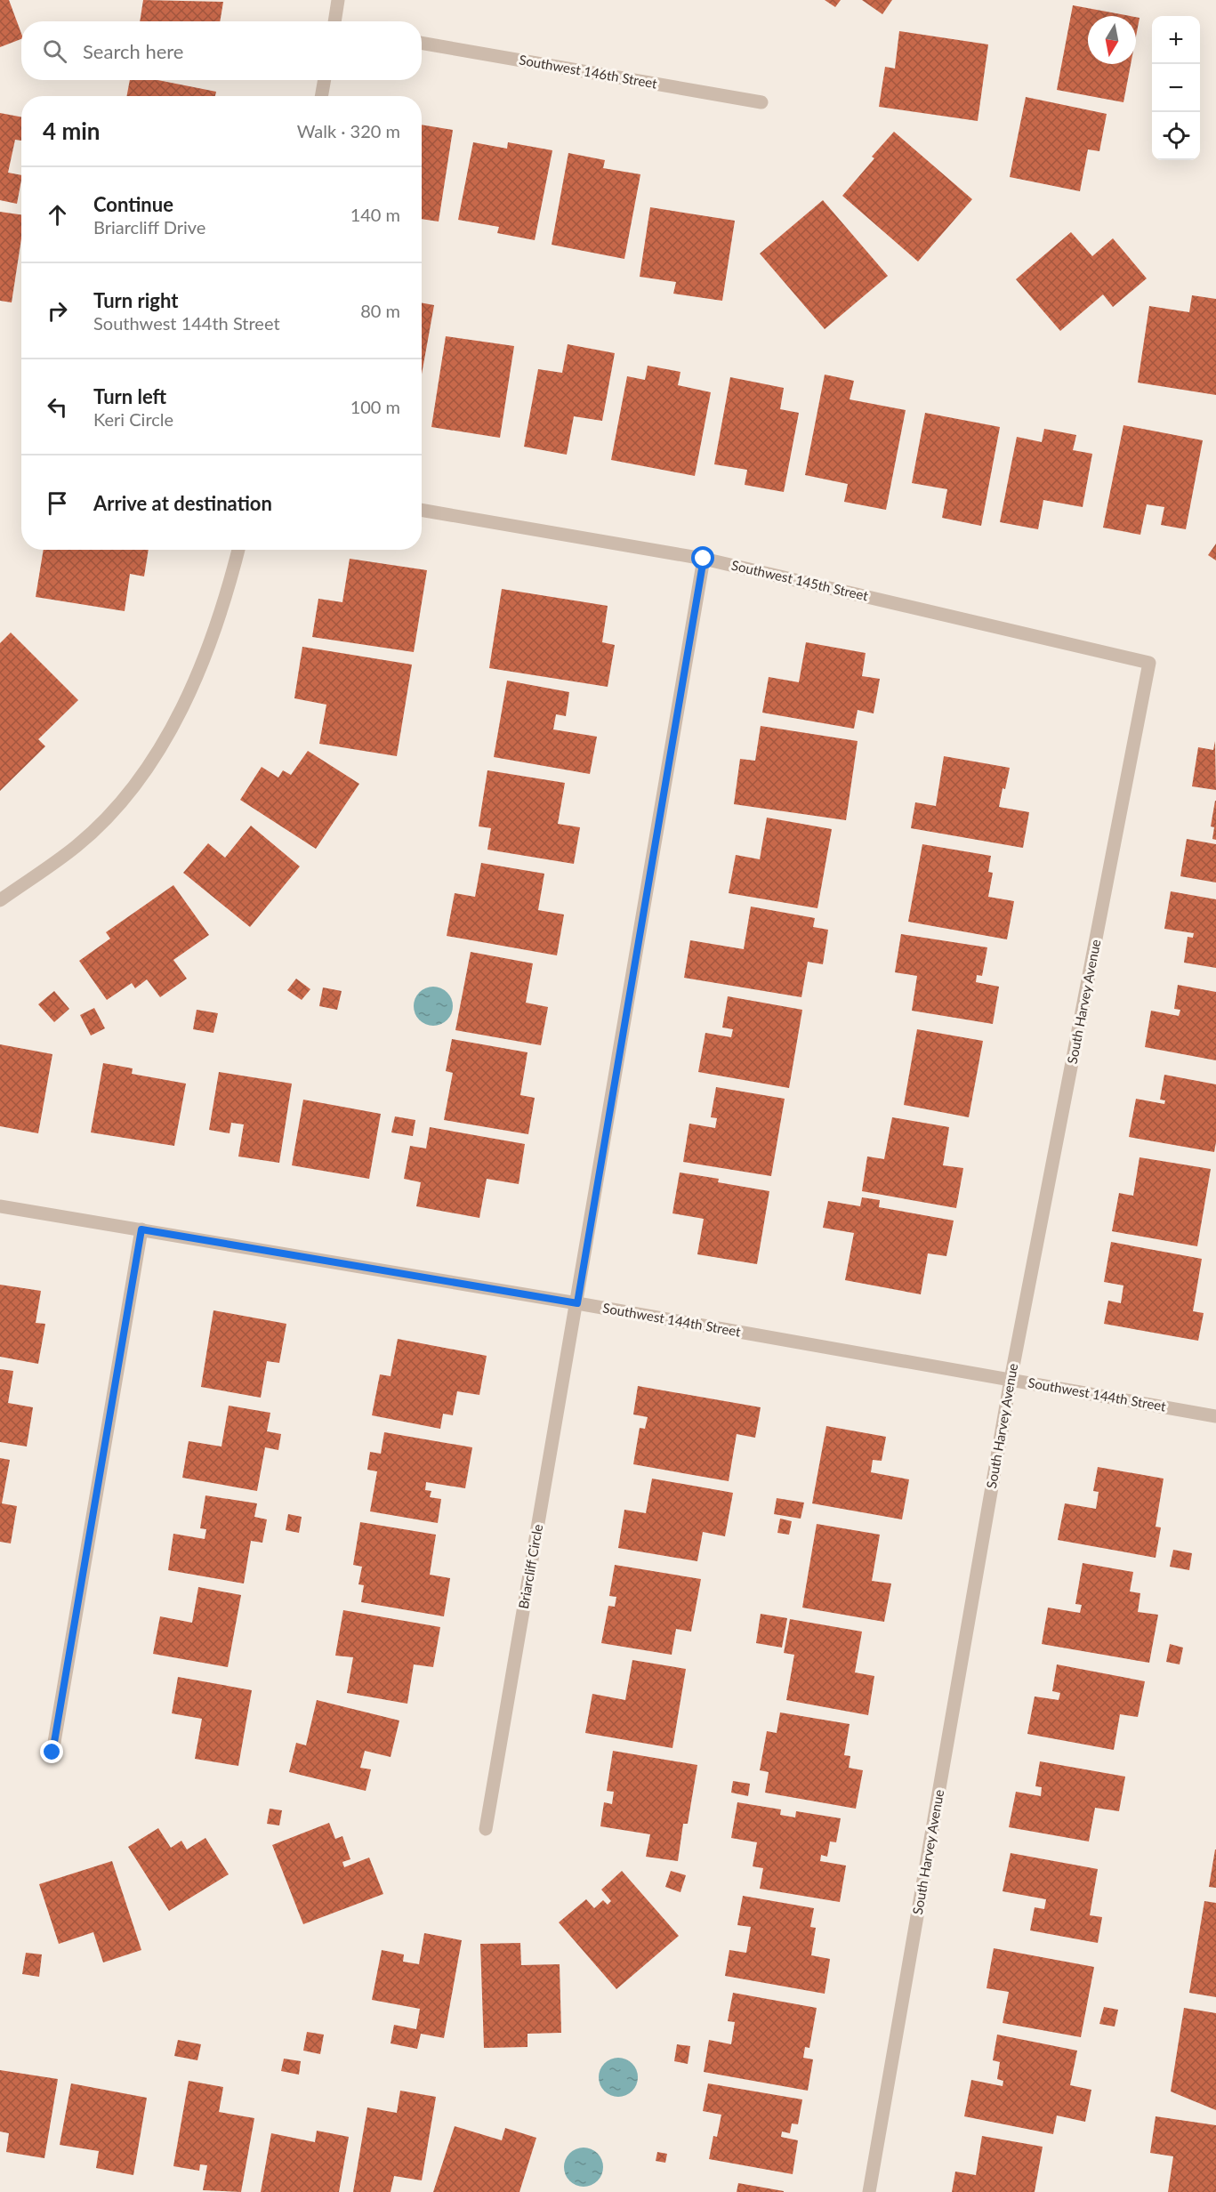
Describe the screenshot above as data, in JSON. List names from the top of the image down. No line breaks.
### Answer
{"streets":{"street":["Southwest 146th Street","Southwest 145th Street","South Harvey Avenue","Southwest 144th Street","Briarcliff Circle"]},"crossings":[["Southwest 145th Street","South Harvey Avenue"],["Southwest 145th Street","Briarcliff Circle"],["South Harvey Avenue","Southwest 144th Street"],["Southwest 144th Street","Briarcliff Circle"]],"north":"bottom","page":{"map_buttons":["+","−"],"search":"Search here","heading":["4 min","Walk · 320 m"],"list":[["Continue","Briarcliff Drive","140 m"],["Turn right","Southwest 144th Street","80 m"],["Turn left","Keri Circle","100 m"],"Arrive at destination"]}}
